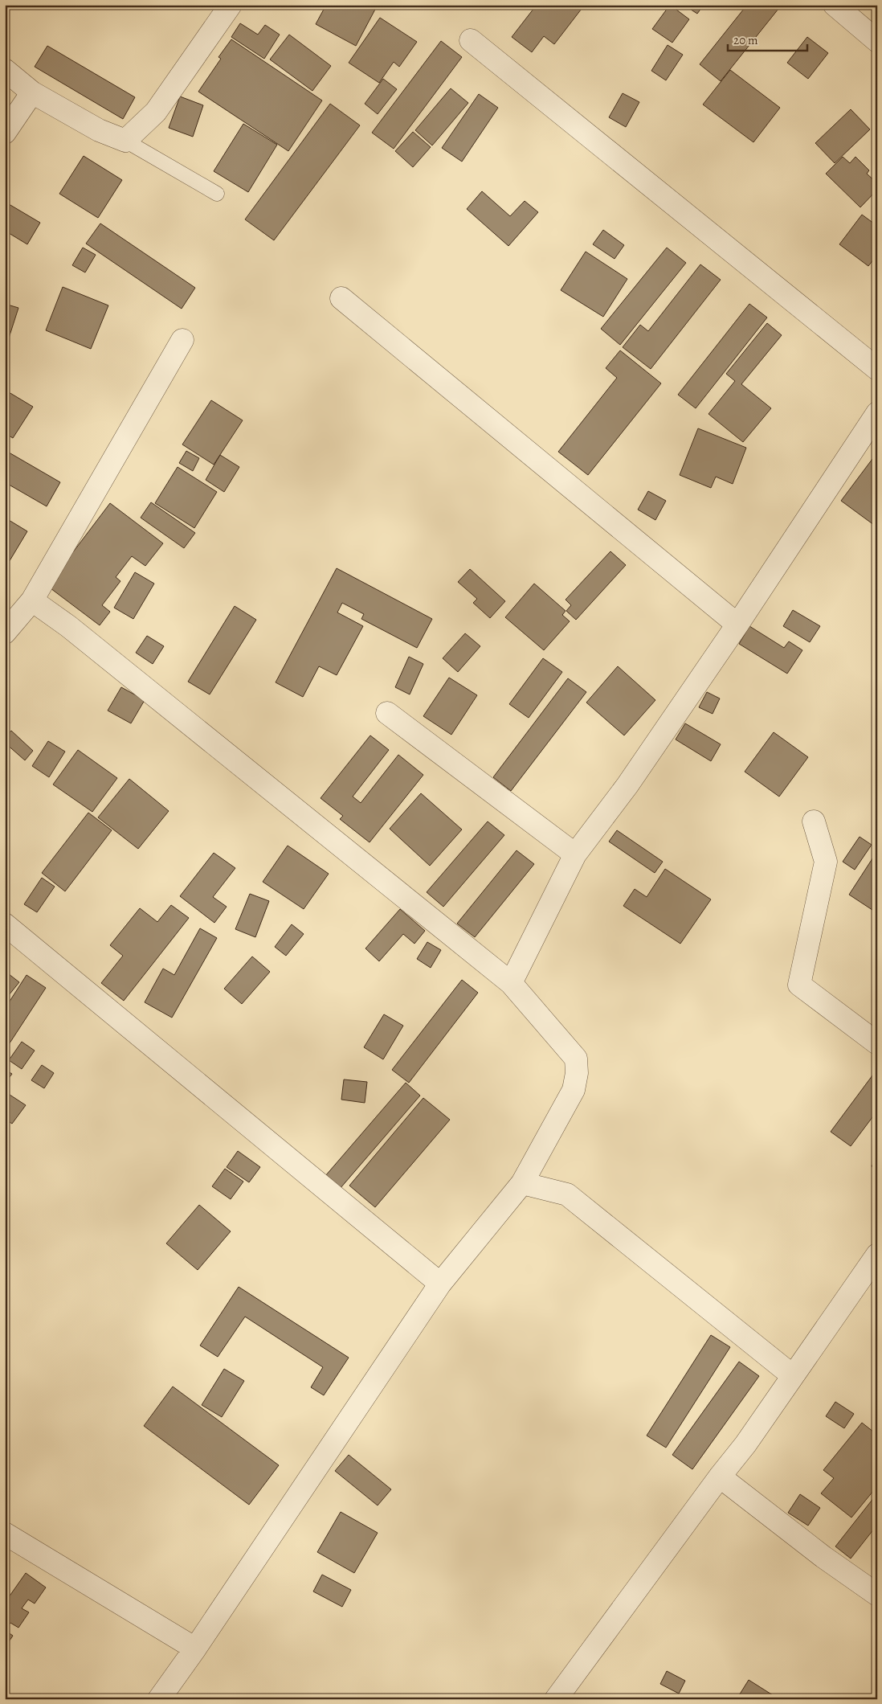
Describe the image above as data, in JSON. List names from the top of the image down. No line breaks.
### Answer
{"scale_bar":"20 m"}
